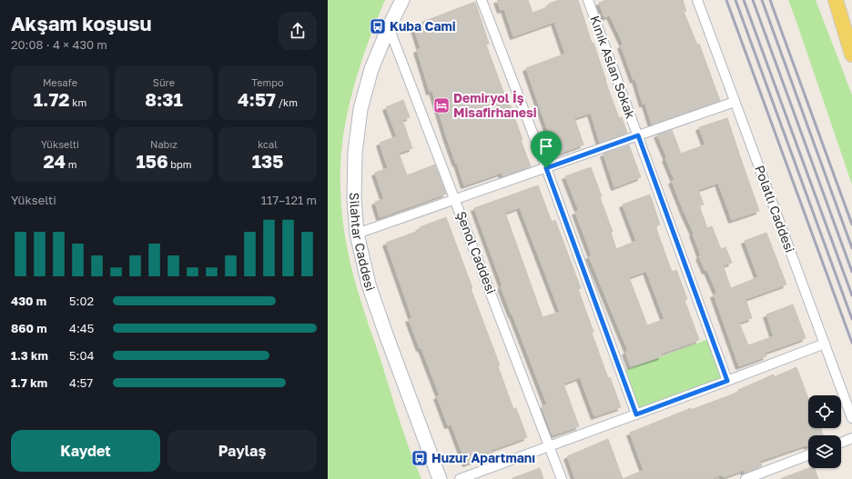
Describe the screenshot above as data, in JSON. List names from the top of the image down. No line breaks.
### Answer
{"streets":{"main road":["Silahtar Caddesi"],"street":["Kınık Aslan Sokak","Polatlı Caddesi","Şenol Caddesi"]},"crossings":[["Silahtar Caddesi","Şenol Caddesi"]],"places":{"bus stop":["Kuba Cami","Huzur Apartmanı"],"hotel":["Demiryol İş Misafirhanesi"]},"page":{"heading":["Akşam koşusu","20:08 · 4 × 430 m"],"stats":[["Mesafe","1.72 km"],["Süre","8:31"],["Tempo","4:57 /km"],["Yükselti","24 m"],["Nabız","156 bpm"],["kcal","135"]],"chart":["Yükselti","117–121 m"],"list":[{"name":"430 m","note":"5:02"},{"name":"860 m","note":"4:45"},{"name":"1.3 km","note":"5:04"},{"name":"1.7 km","note":"4:57"}],"buttons":["Kaydet","Paylaş"]}}
